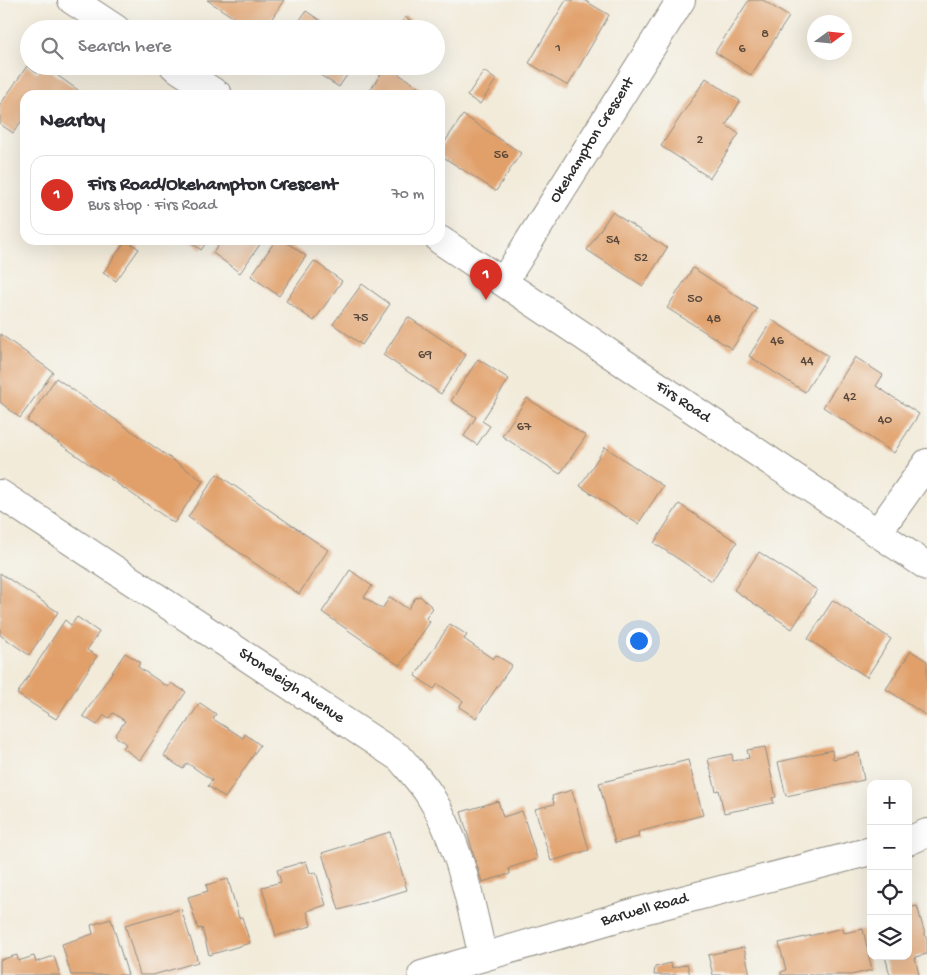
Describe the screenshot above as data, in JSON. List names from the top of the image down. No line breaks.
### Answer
{"streets":{"street":["Okehampton Crescent","Firs Road","Stoneleigh Avenue","Barwell Road"]},"crossings":[["Okehampton Crescent","Firs Road"],["Stoneleigh Avenue","Barwell Road"]],"house_numbers":["8","1","6","2","56","54","52","50","75","48","46","69","44","42","40","67"],"north":"right","page":{"search":"Search here","heading":"Nearby","list":[{"mark":"1","name":"Firs Road/Okehampton Crescent","note":"Bus stop · Firs Road","value":"70 m"}],"pins":"1","map_buttons":["+","−"]}}
